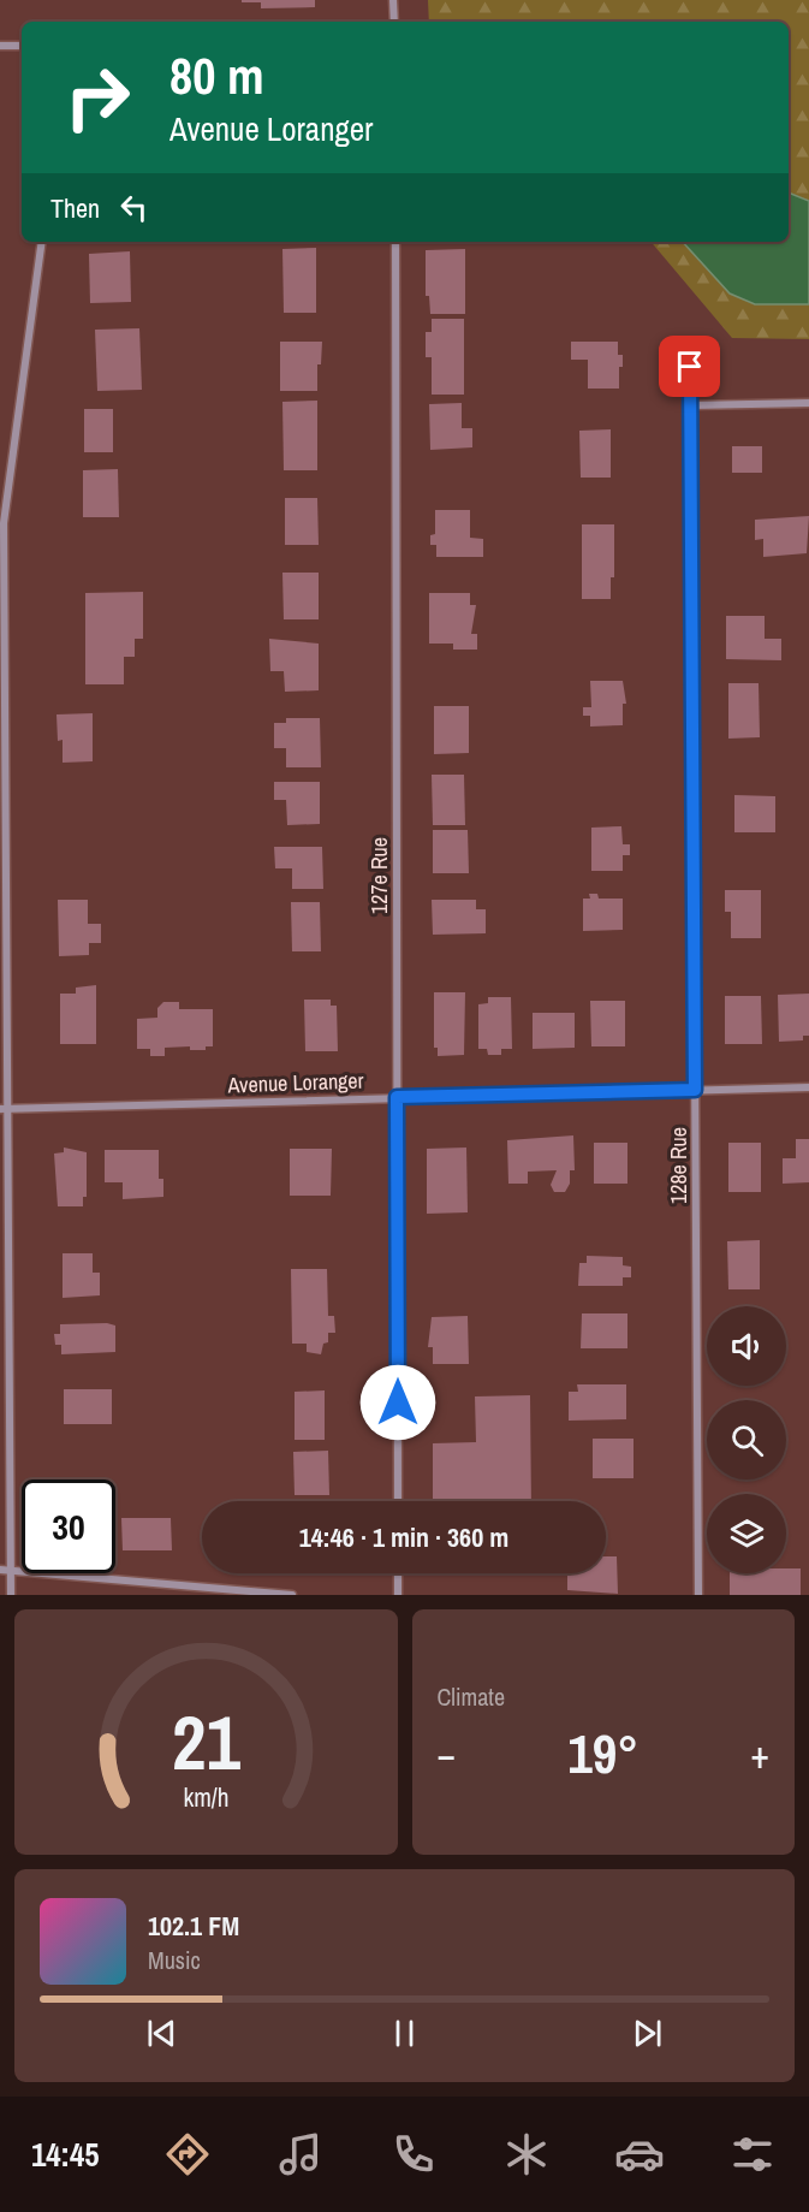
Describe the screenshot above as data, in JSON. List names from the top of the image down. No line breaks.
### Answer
{"streets":{"street":["127e Rue","Avenue Loranger","128e Rue"]},"crossings":[["127e Rue","Avenue Loranger"],["Avenue Loranger","128e Rue"]],"page":{"turn":["80 m","Avenue Loranger"],"then":"Then","limit":"30","trip":"14:46 · 1 min · 360 m","tile":"Climate","heat":["−","19°","+"],"song":["102.1 FM","Music"],"tabs":"14:45","gauge":["21","km/h"]}}
